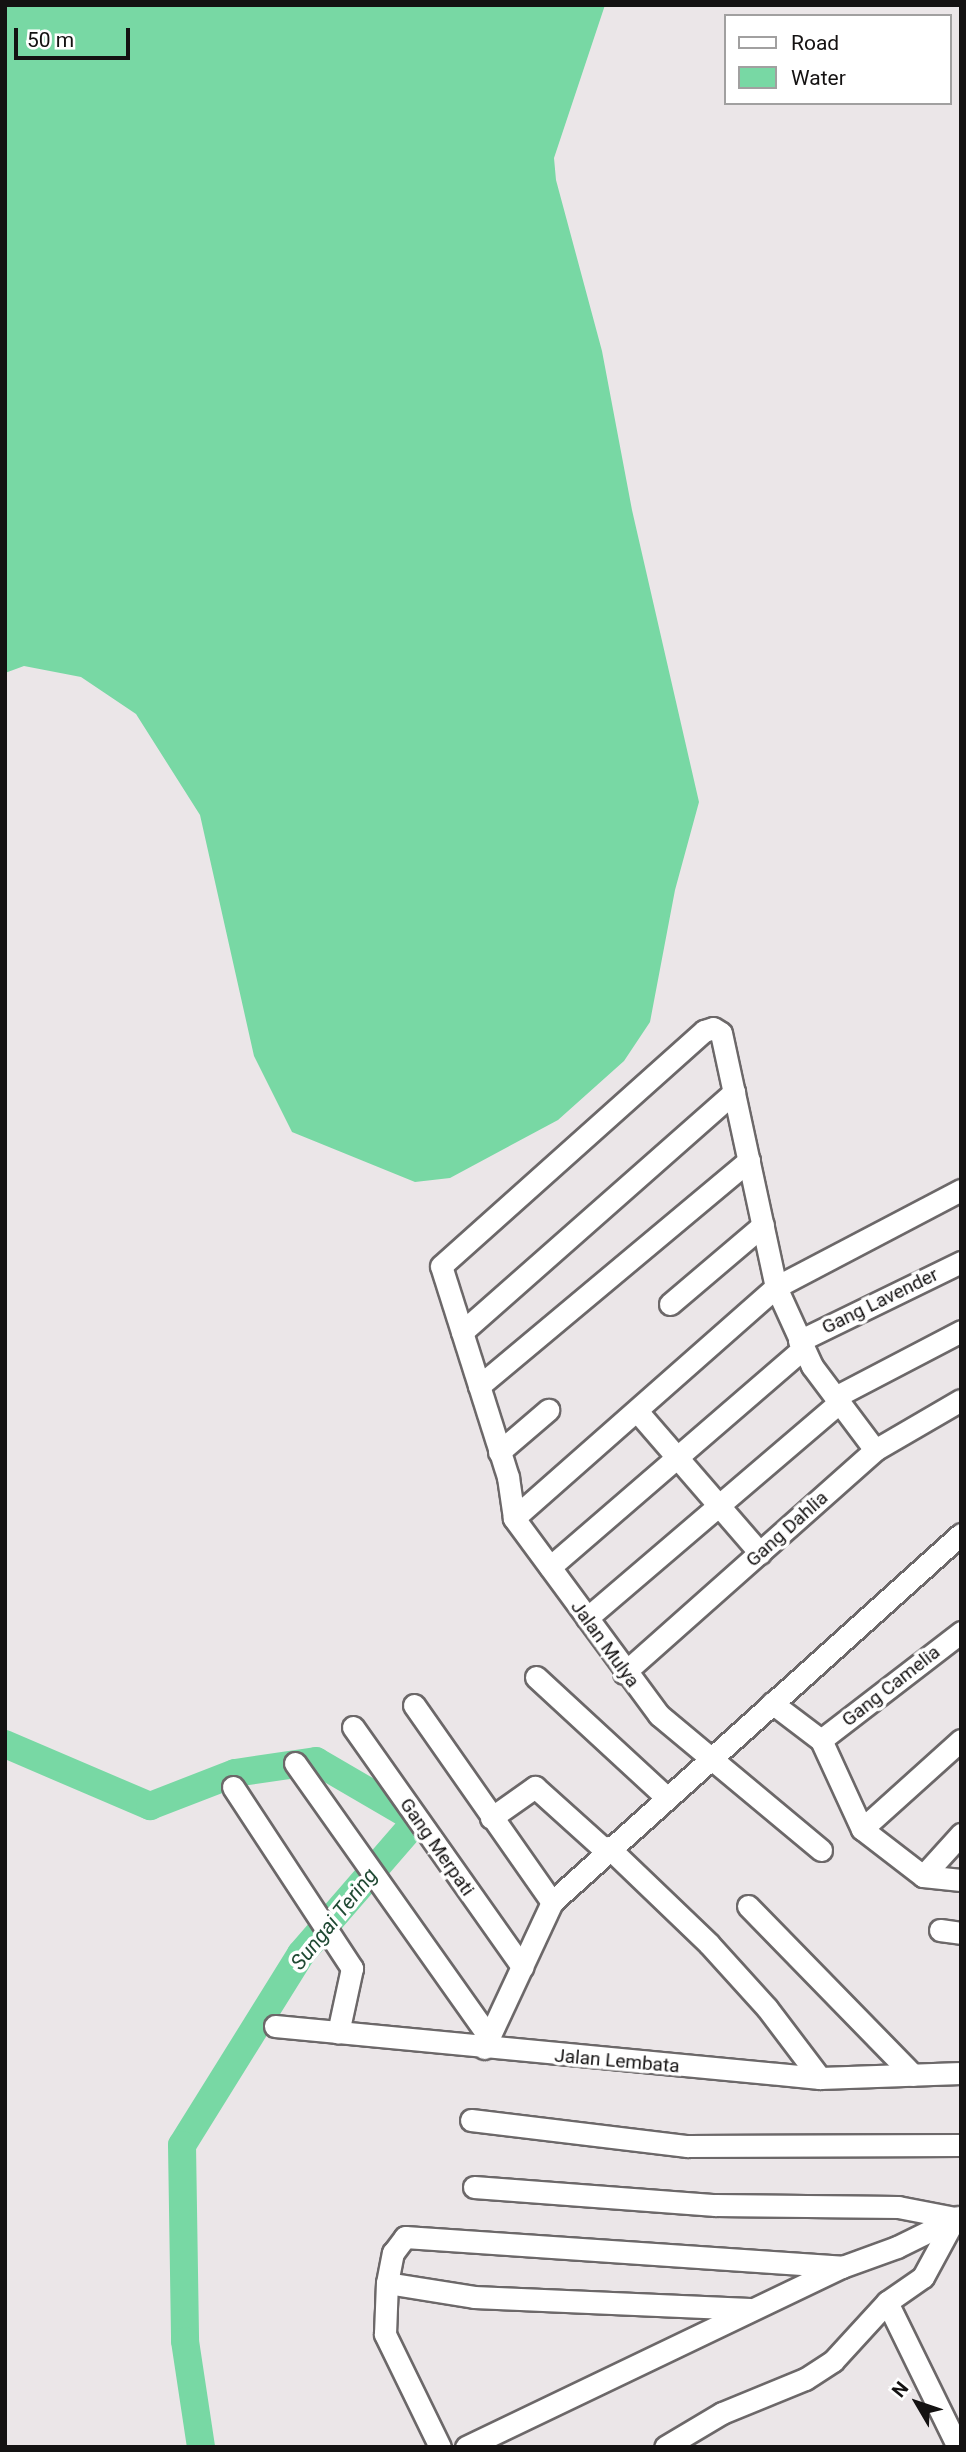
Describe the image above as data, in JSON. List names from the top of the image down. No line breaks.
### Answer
{"streets":{"street":["Gang Lavender","Gang Dahlia","Jalan Mulya","Gang Camelia","Gang Merpati","Jalan Lembata"]},"crossings":[["Gang Lavender","Jalan Mulya"],["Gang Dahlia","Jalan Mulya"]],"water":["Sungai Tering"],"legend":["Road","Water"],"scale_bar":"50 m","north":"top left"}
